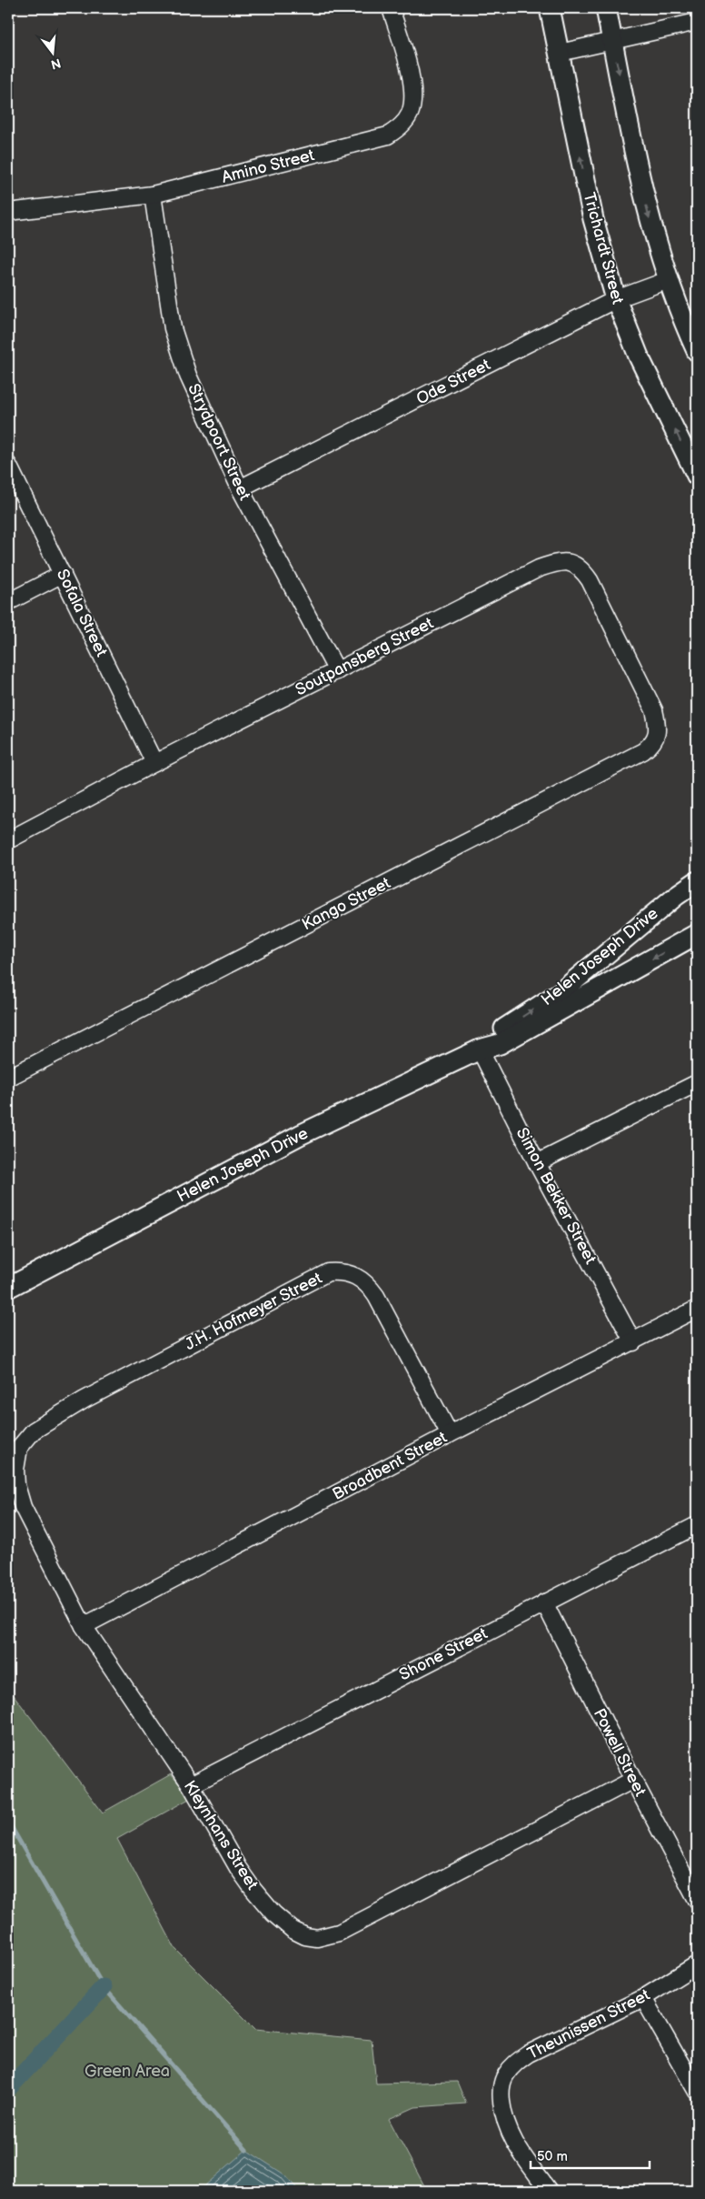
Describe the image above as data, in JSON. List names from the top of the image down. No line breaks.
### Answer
{"streets":{"street":["Amino Street","Trichardt Street","Ode Street","Strydpoort Street","Sofala Street","Soutpansberg Street","Kango Street","Helen Joseph Drive","Simon Bekker Street","J.H. Hofmeyer Street","Broadbent Street","Shone Street","Powell Street","Kleynhans Street","Theunissen Street"]},"crossings":[["Amino Street","Strydpoort Street"],["Trichardt Street","Ode Street"],["Ode Street","Strydpoort Street"],["Strydpoort Street","Soutpansberg Street"],["Sofala Street","Soutpansberg Street"],["Soutpansberg Street","Kango Street"],["Helen Joseph Drive","Simon Bekker Street"],["Simon Bekker Street","Broadbent Street"],["J.H. Hofmeyer Street","Broadbent Street"],["J.H. Hofmeyer Street","Kleynhans Street"],["Broadbent Street","Kleynhans Street"],["Shone Street","Powell Street"],["Shone Street","Kleynhans Street"],["Powell Street","Kleynhans Street"]],"parks":["Green Area"],"scale_bar":"50 m","north":"bottom"}
